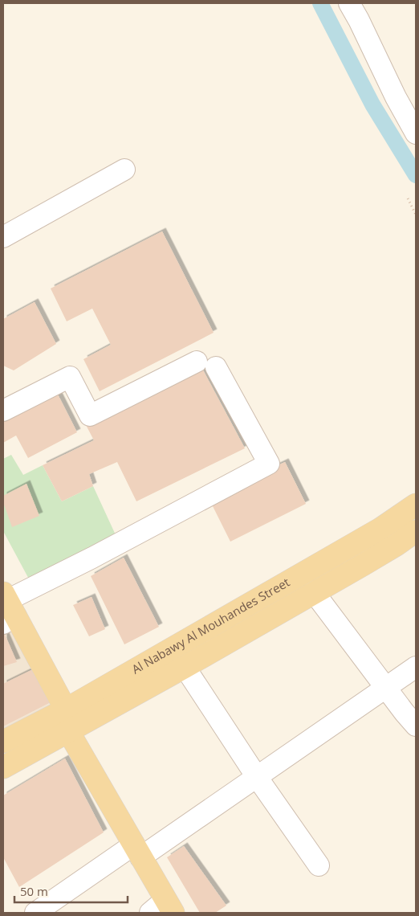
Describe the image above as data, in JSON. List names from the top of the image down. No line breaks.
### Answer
{"streets":{"main road":["Al Nabawy Al Mouhandes Street"]},"scale_bar":"50 m"}
